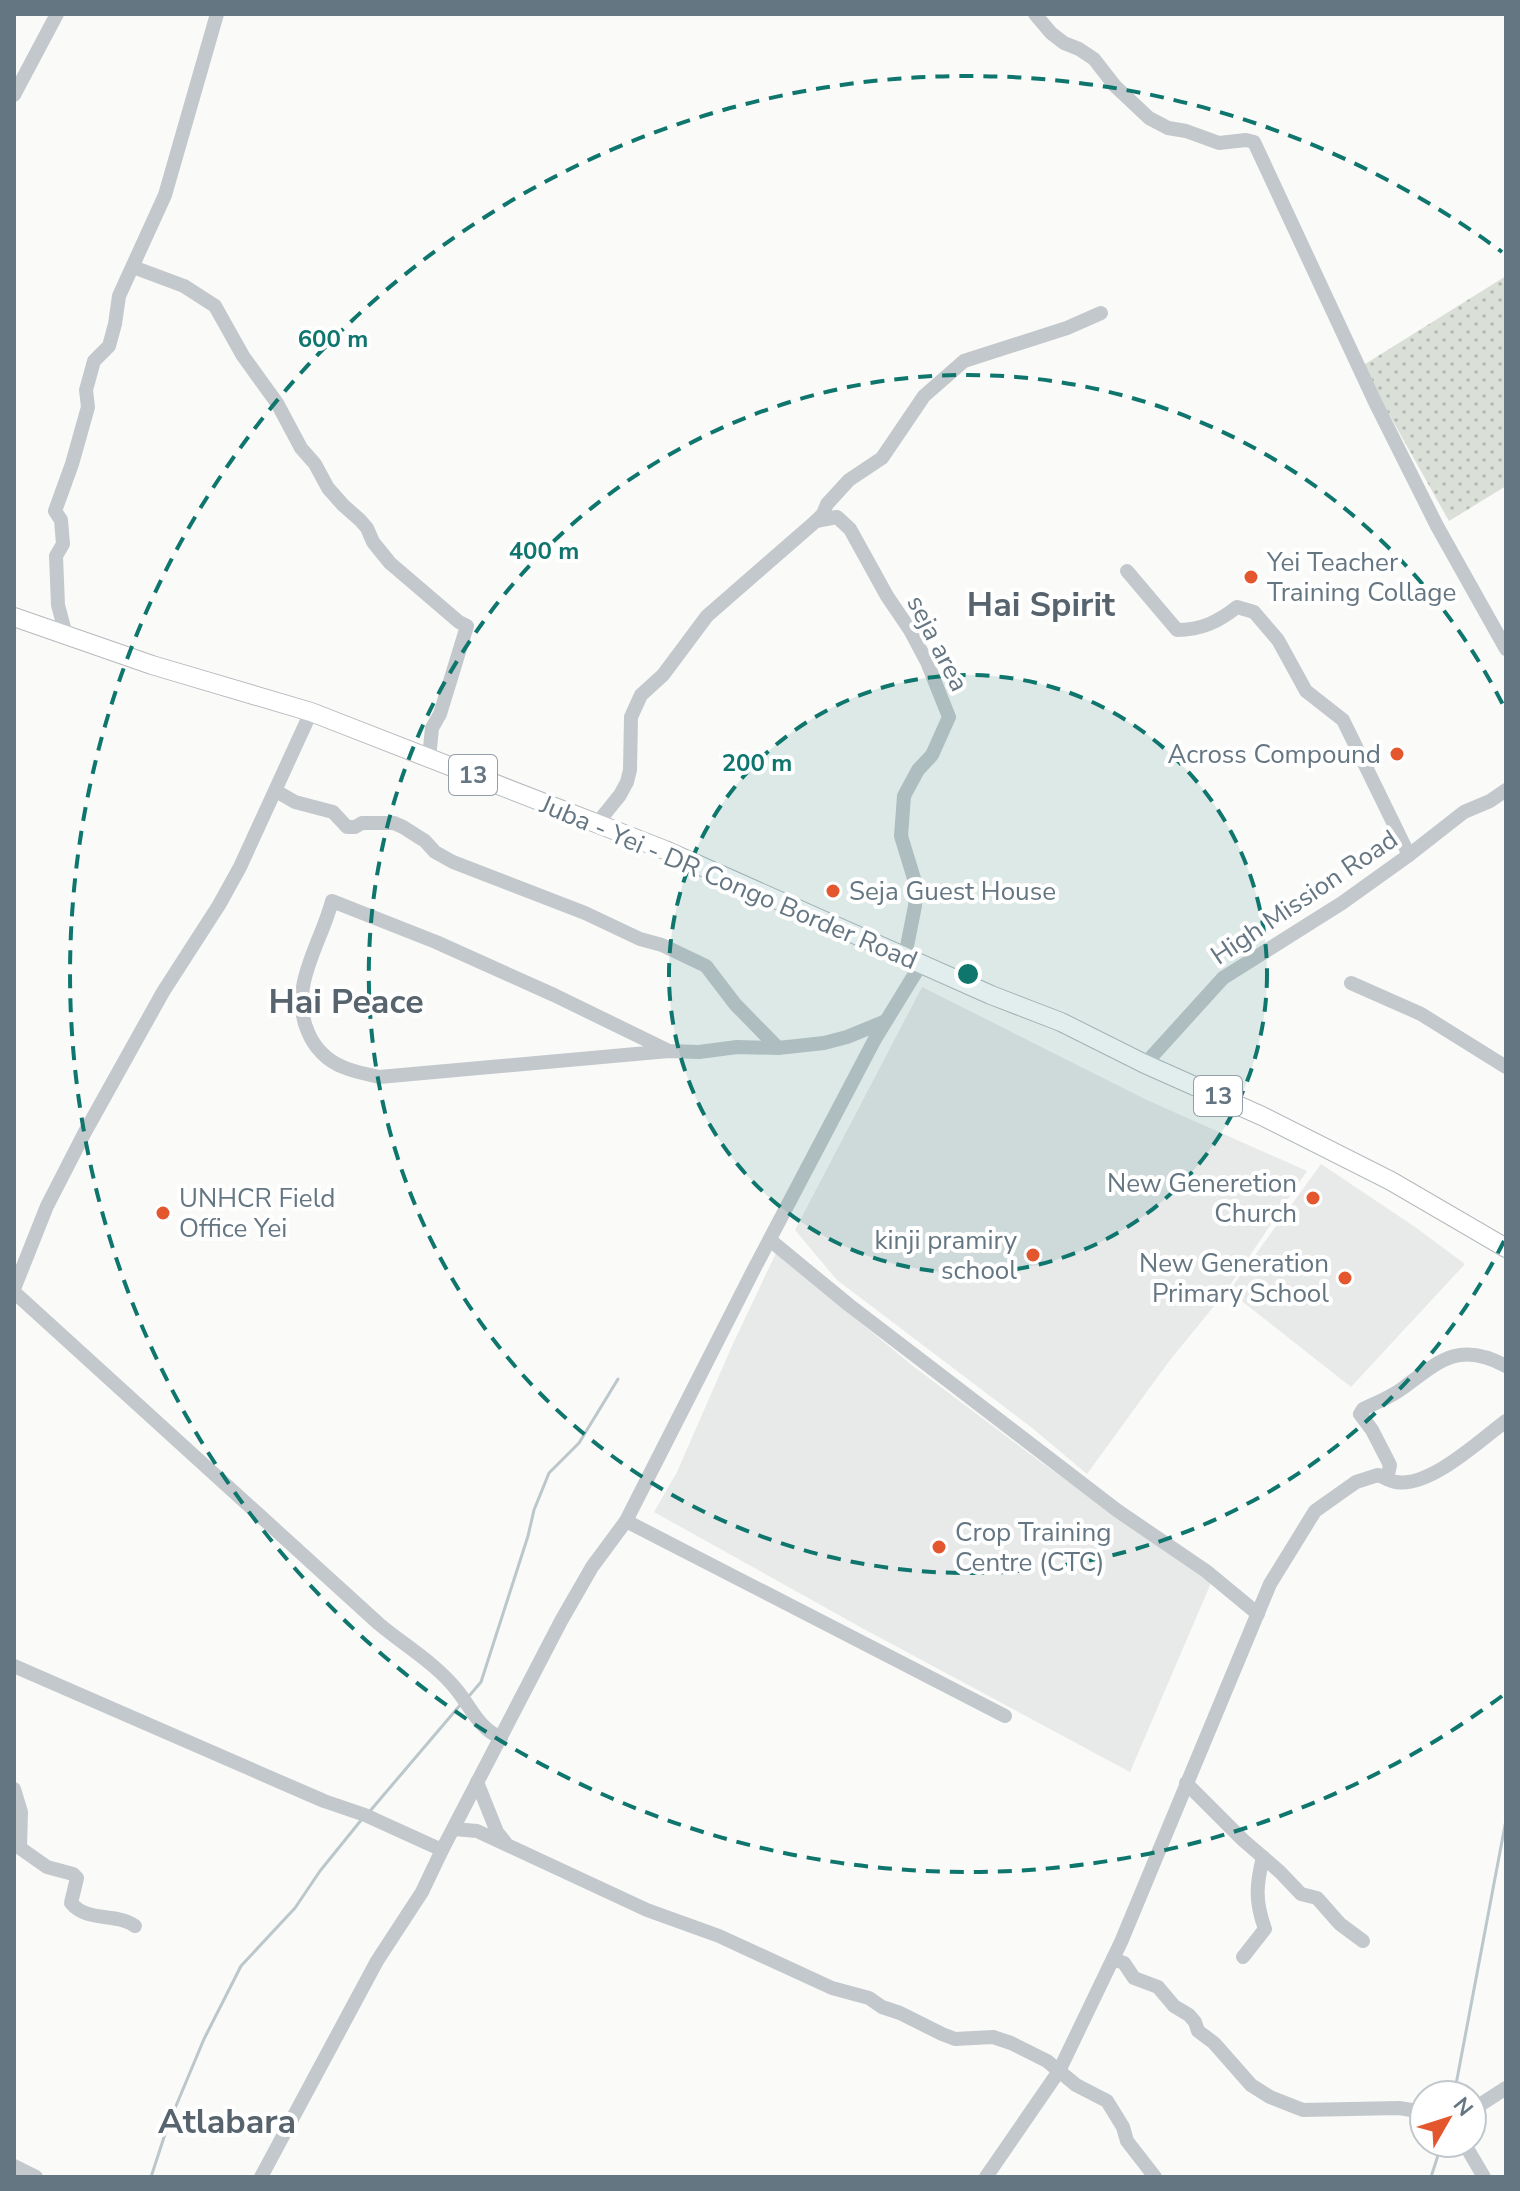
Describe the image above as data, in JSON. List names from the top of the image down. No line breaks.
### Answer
{"streets":{"main road":["13","Juba - Yei - DR Congo Border Road"],"street":["seja area","High Mission Road"]},"crossings":[["seja area","Juba - Yei - DR Congo Border Road"],["Juba - Yei - DR Congo Border Road","High Mission Road"]],"districts":["Hai Spirit","Hai Peace","Atlabara"],"places":["Yei Teacher Training Collage","Across Compound","Seja Guest House","New Generetion Church","UNHCR Field Office Yei","kinji pramiry school","New Generation Primary School","Crop Training Centre (CTC)"],"north":"top right","rings":["600 m","400 m","200 m"]}
